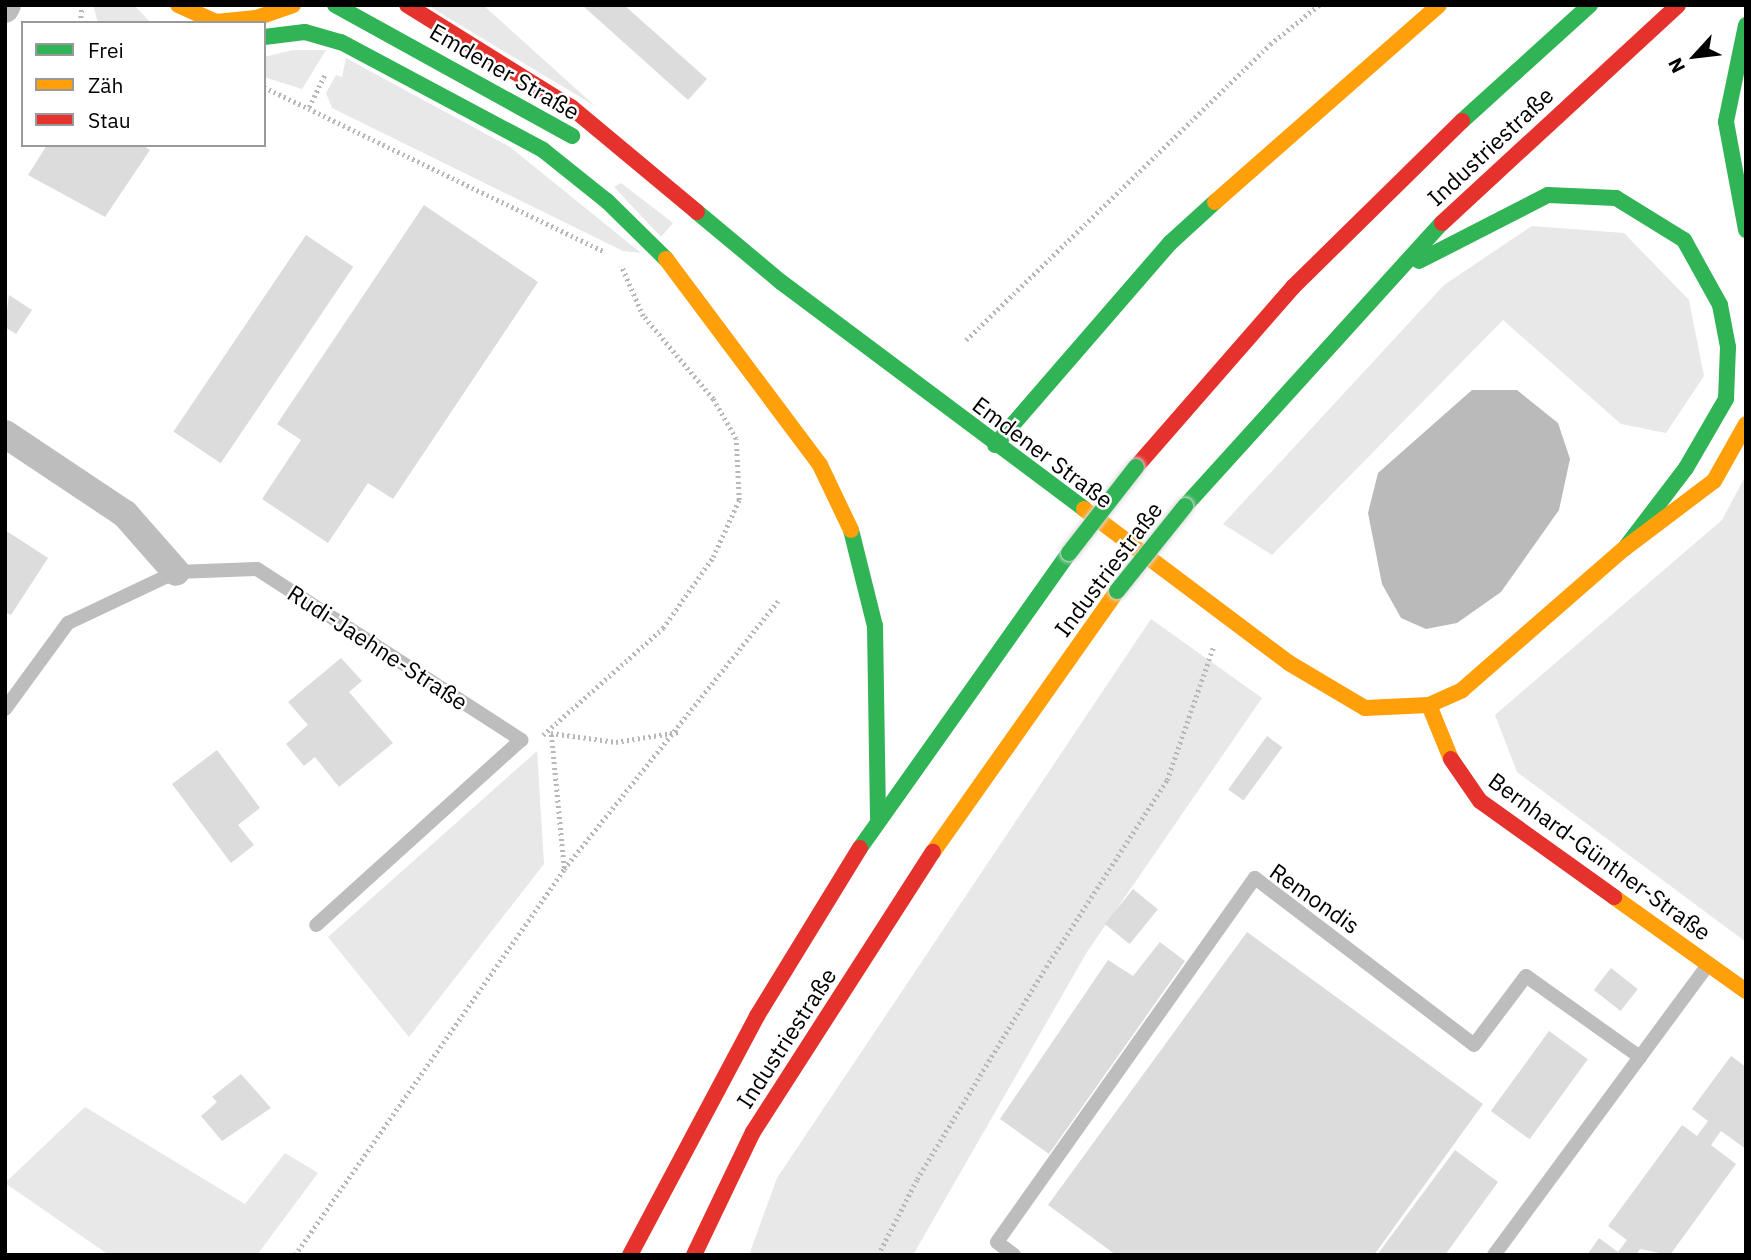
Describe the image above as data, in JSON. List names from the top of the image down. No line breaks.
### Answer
{"streets":{"main road":["Emdener Straße","Industriestraße","Bernhard-Günther-Straße"],"lane":["Rudi-Jaehne-Straße","Remondis"]},"crossings":[["Emdener Straße","Bernhard-Günther-Straße"]],"legend":["Frei","Zäh","Stau"],"north":"bottom left"}
